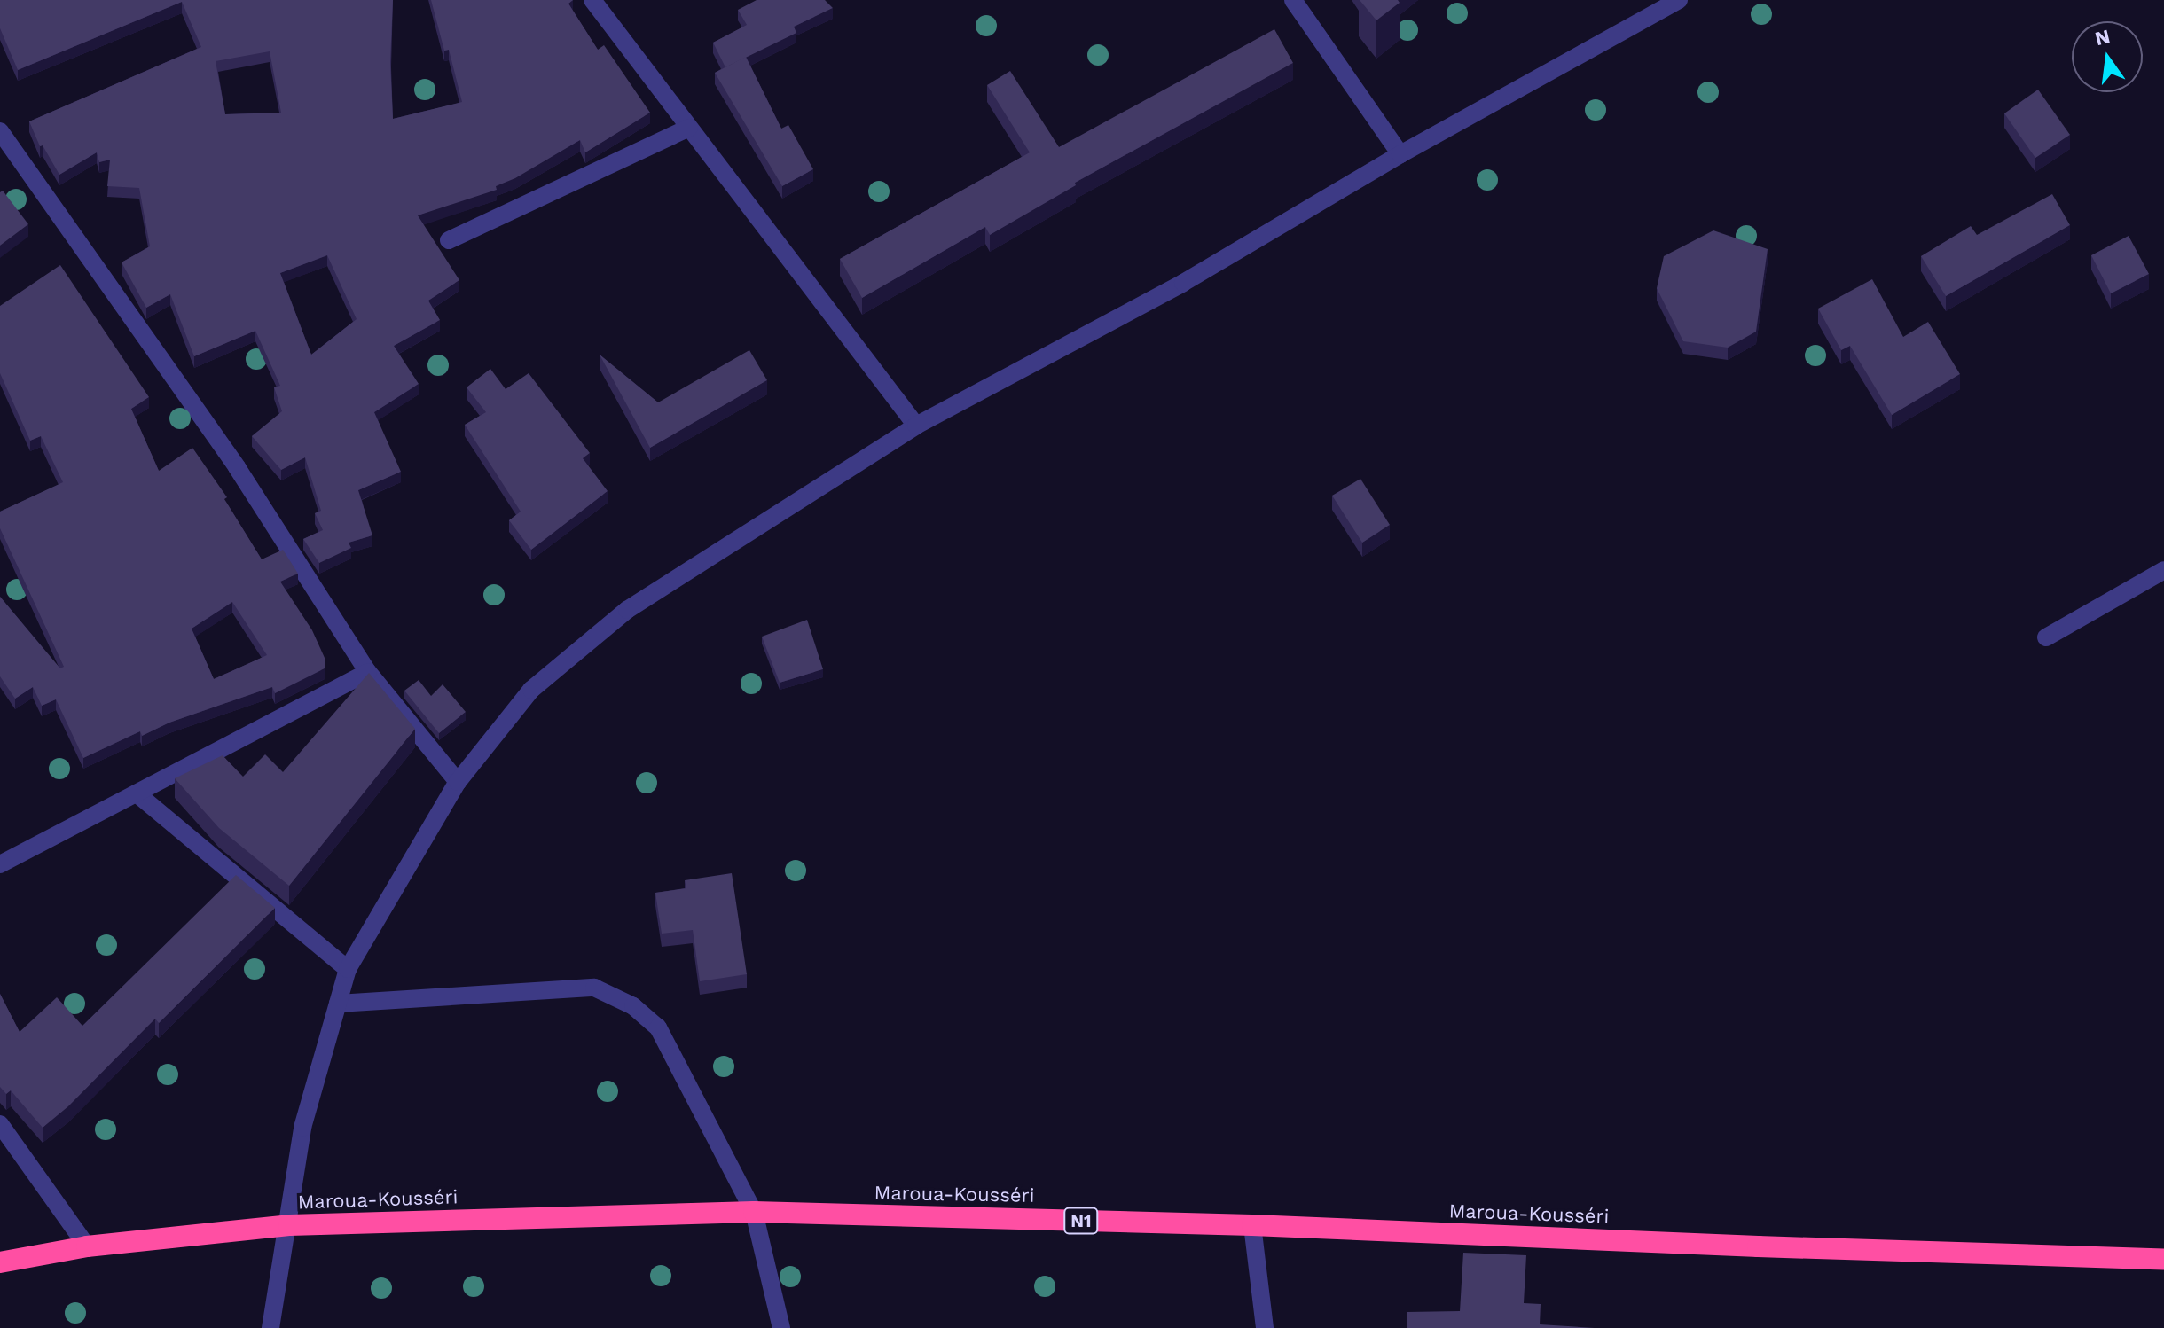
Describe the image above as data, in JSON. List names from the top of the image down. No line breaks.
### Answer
{"streets":{"highway":["Maroua-Kousséri","N1"]},"north":"top"}
